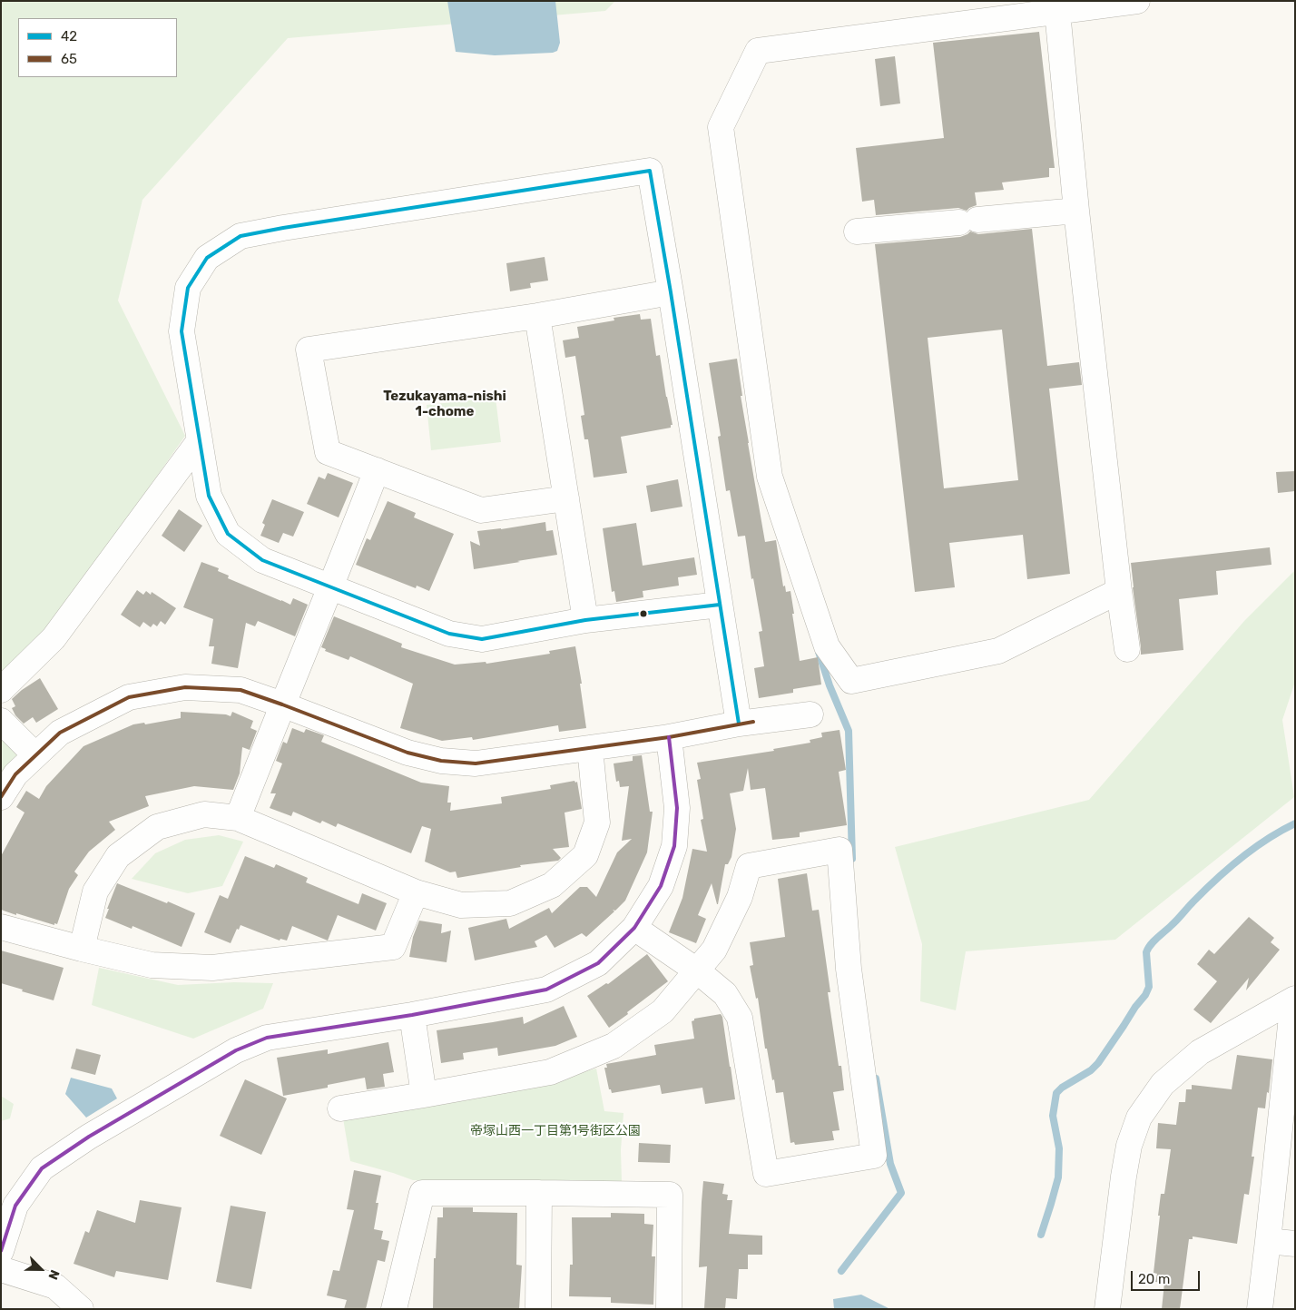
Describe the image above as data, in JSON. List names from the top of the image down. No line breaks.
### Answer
{"districts":["Tezukayama-nishi 1-chome"],"parks":["帝塚山西一丁目第1号街区公園"],"lines":["transit line 42","transit line 65"],"legend":["42","65"],"scale_bar":"20 m","north":"bottom right"}
